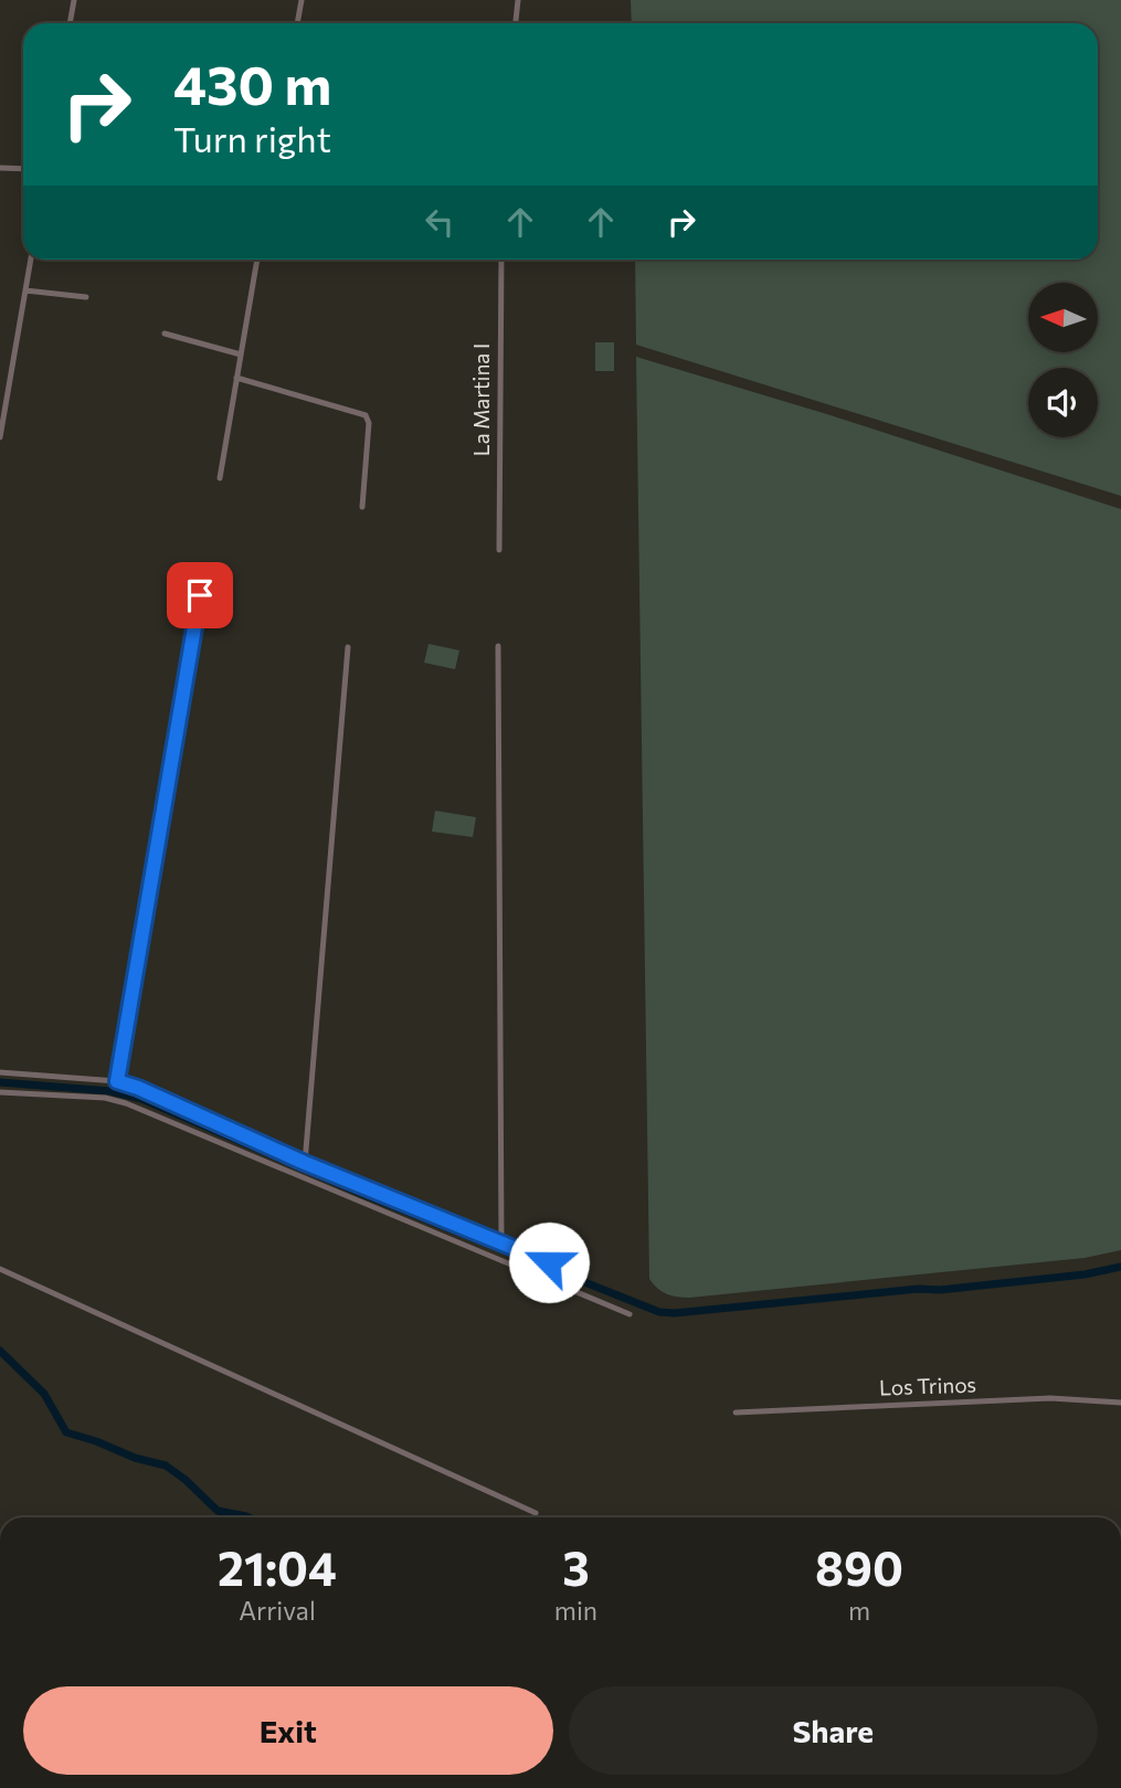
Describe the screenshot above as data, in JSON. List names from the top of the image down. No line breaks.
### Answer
{"streets":{"street":["La Martina I","Los Trinos"]},"north":"left","page":{"turn":["430 m","Turn right"],"eta":["21:04","Arrival","3","min","890","m"],"buttons":["Exit","Share"]}}
